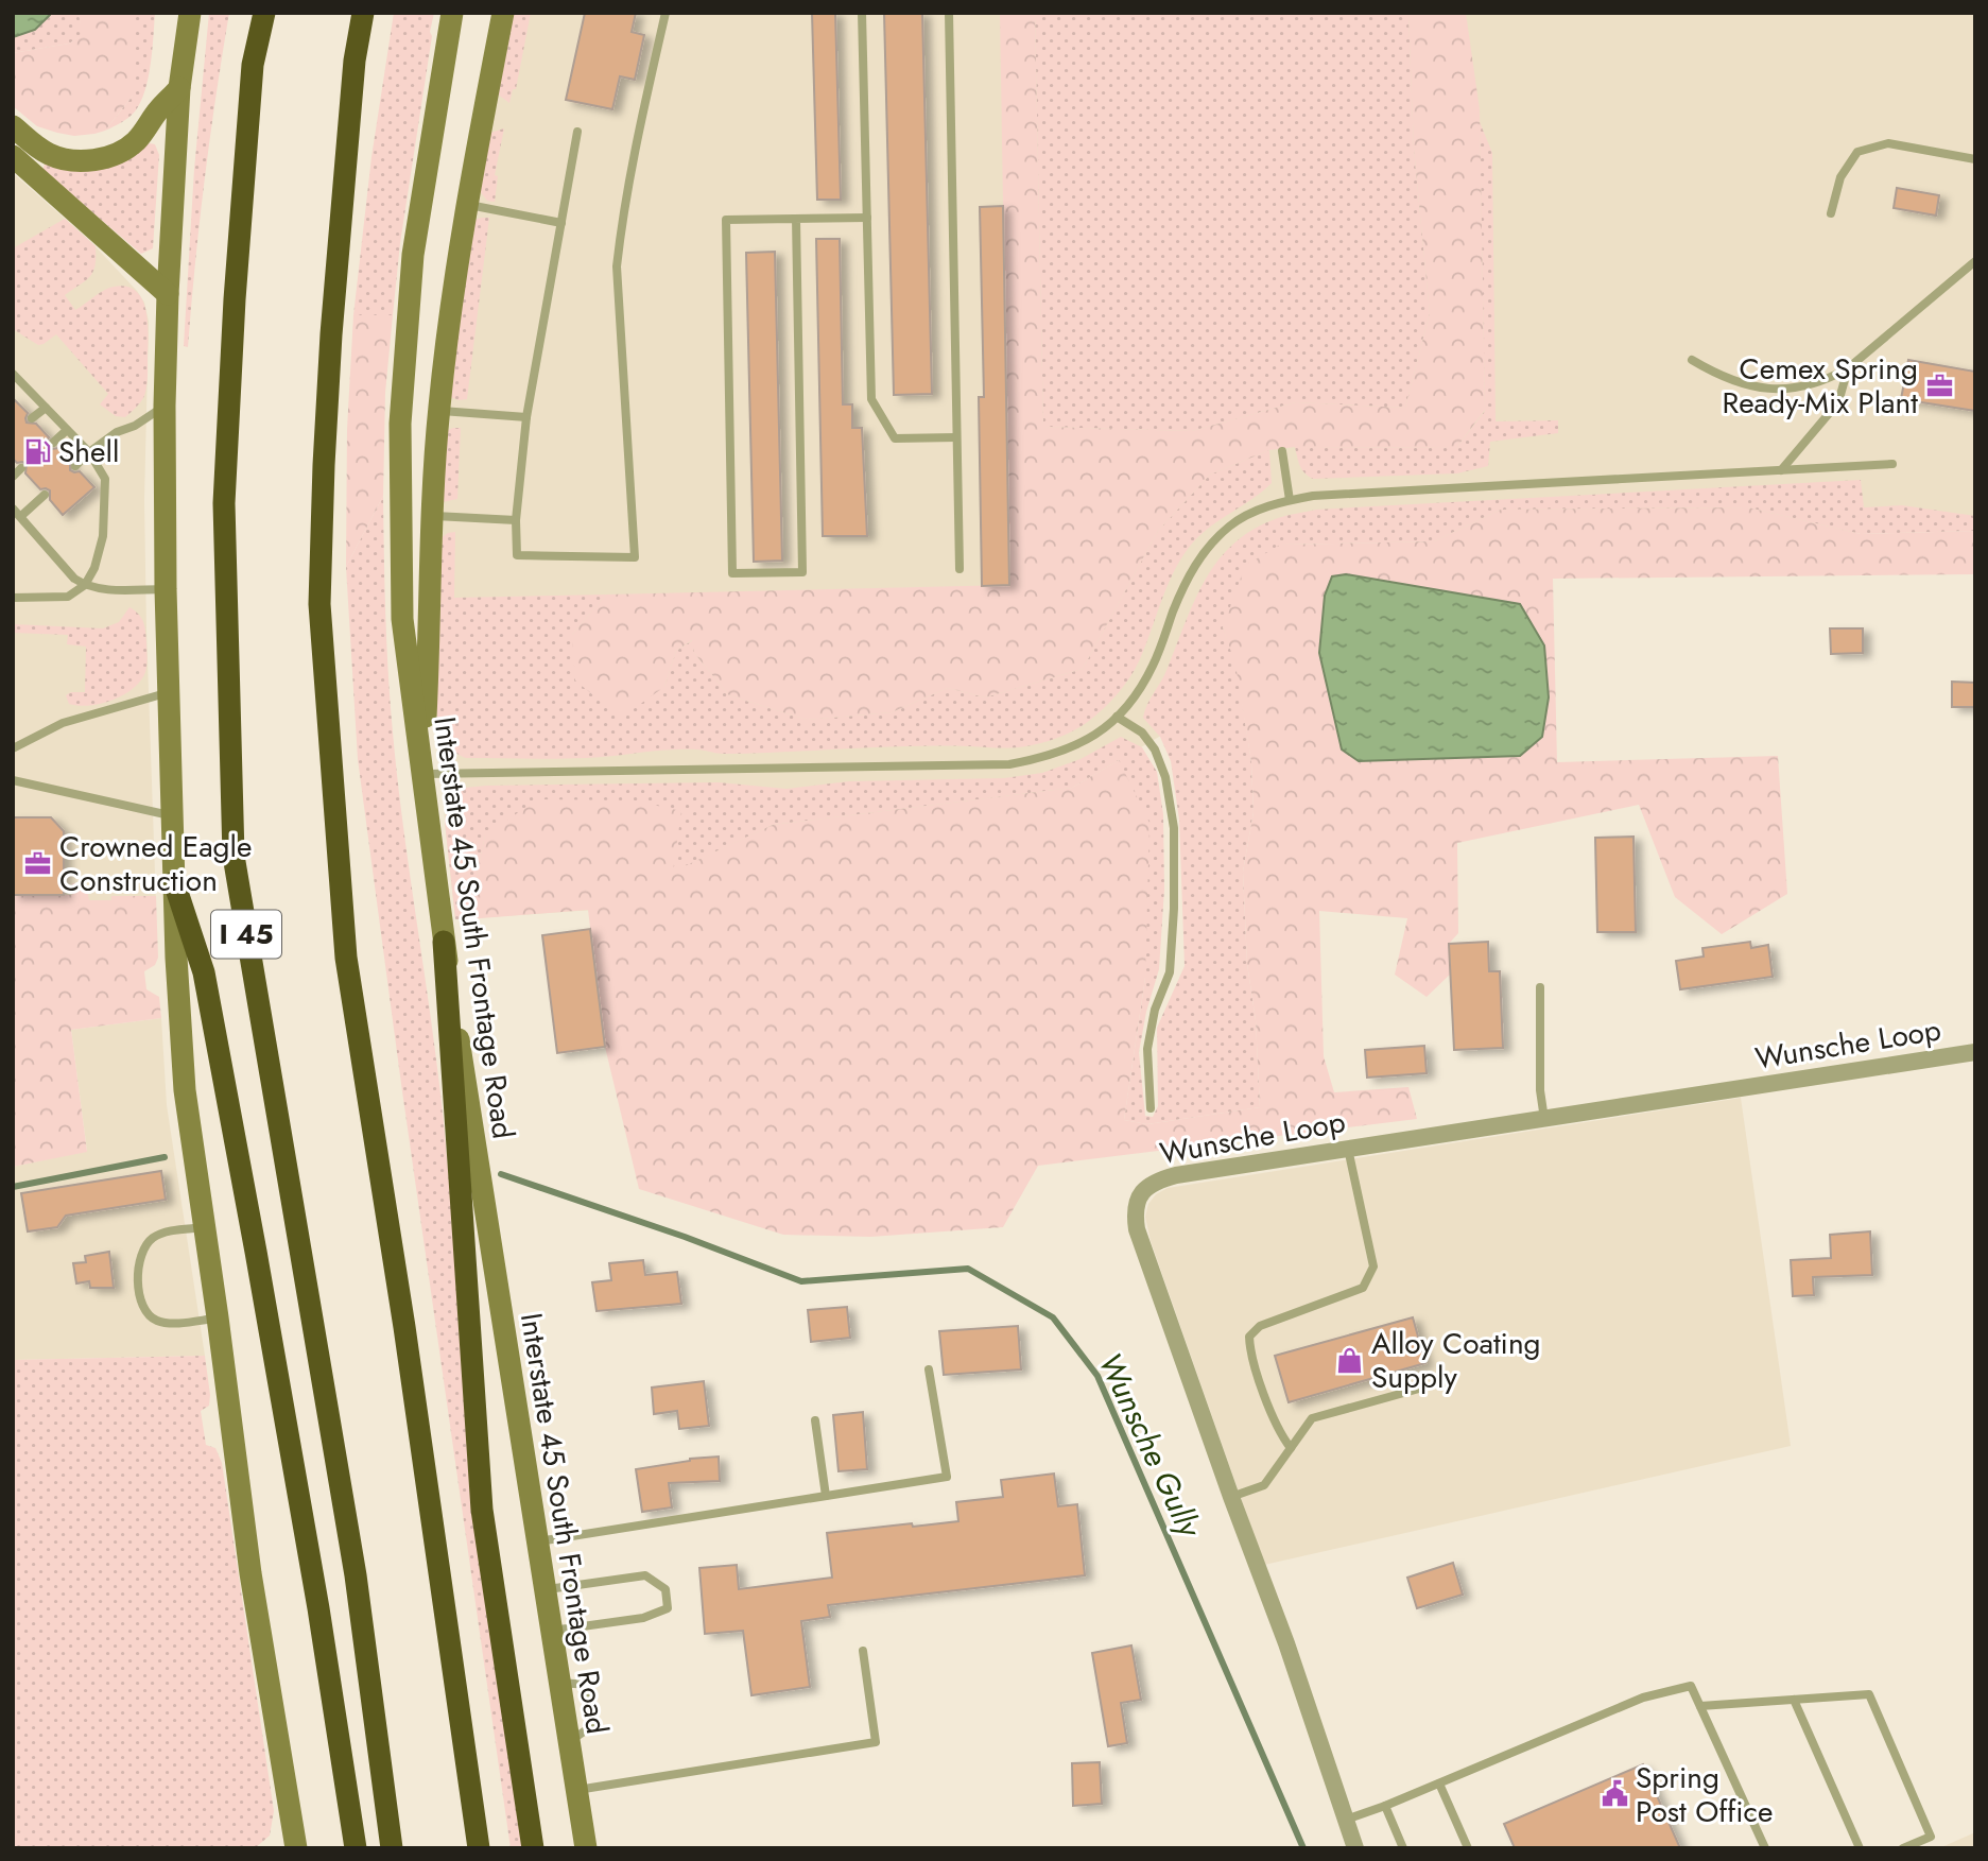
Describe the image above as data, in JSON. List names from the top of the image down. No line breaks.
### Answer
{"streets":{"highway":["I 45"],"main road":["Interstate 45 South Frontage Road"],"street":["Wunsche Loop"]},"water":["Wunsche Gully"],"places":{"office":["Cemex Spring Ready-Mix Plant","Crowned Eagle Construction"],"fuel station":["Shell"],"shop":["Alloy Coating Supply"],"public building":["Spring Post Office"]}}
